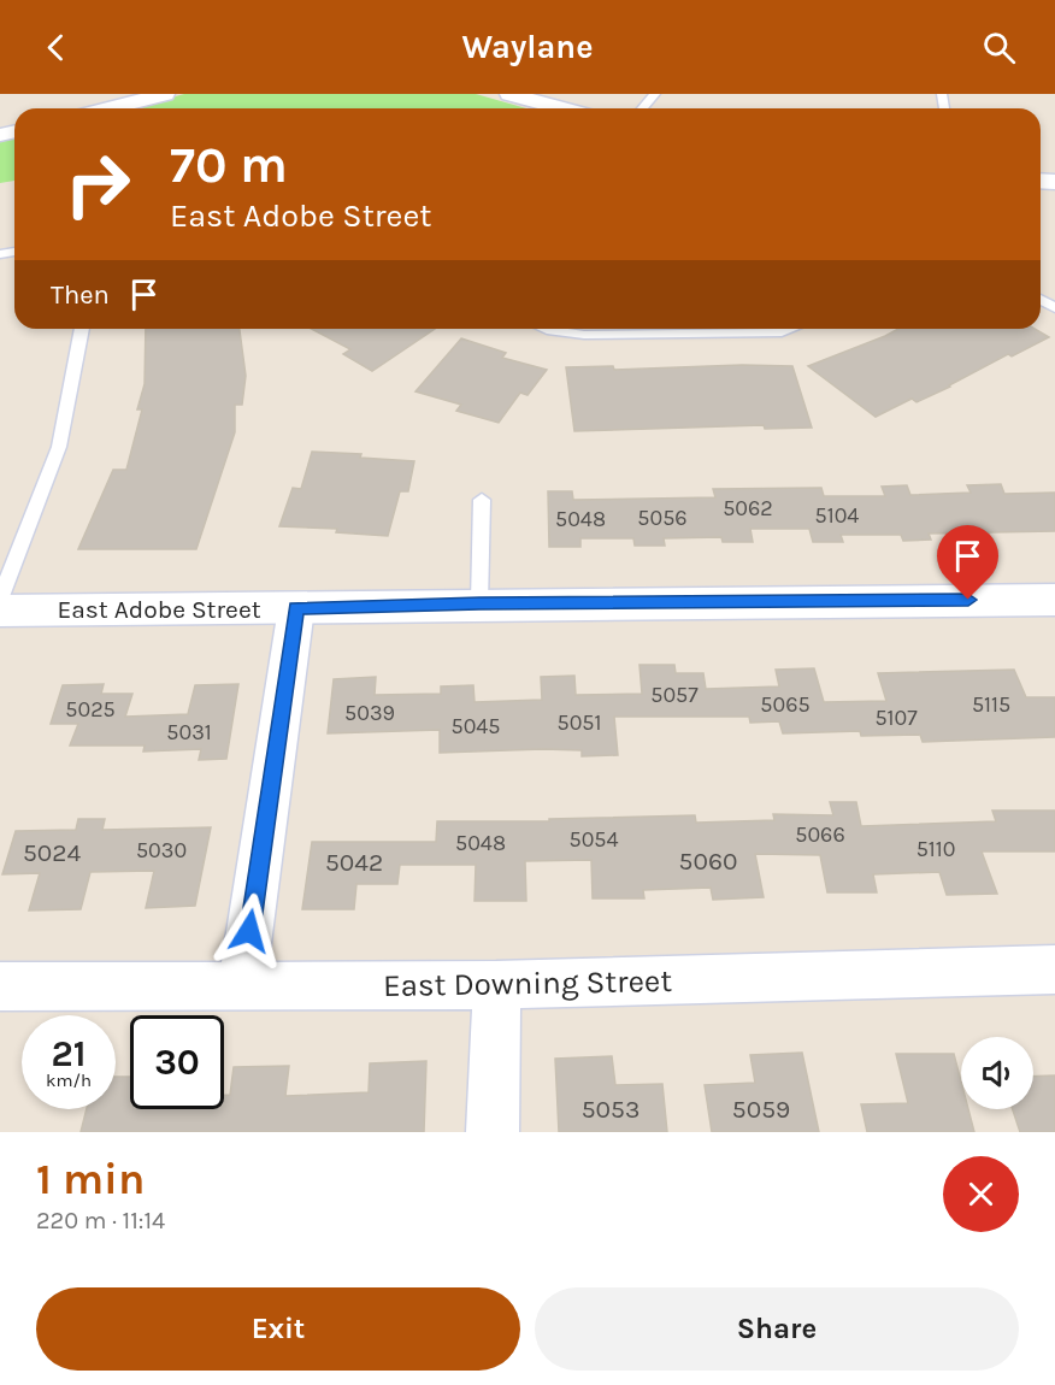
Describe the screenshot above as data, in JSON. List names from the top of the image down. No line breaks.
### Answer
{"streets":{"street":["East Adobe Street","East Downing Street"]},"house_numbers":["5062","5104","5056","5048","5057","5065","5115","5025","5039","5107","5051","5045","5031","5066","5054","5048","5110","5030","5024","5060","5042","5053","5059"],"page":{"header":"Waylane","turn":["70 m","East Adobe Street"],"then":"Then","speed":"21 km/h","limit":"30","heading":["1 min","220 m · 11:14"],"buttons":["Exit","Share"]}}
